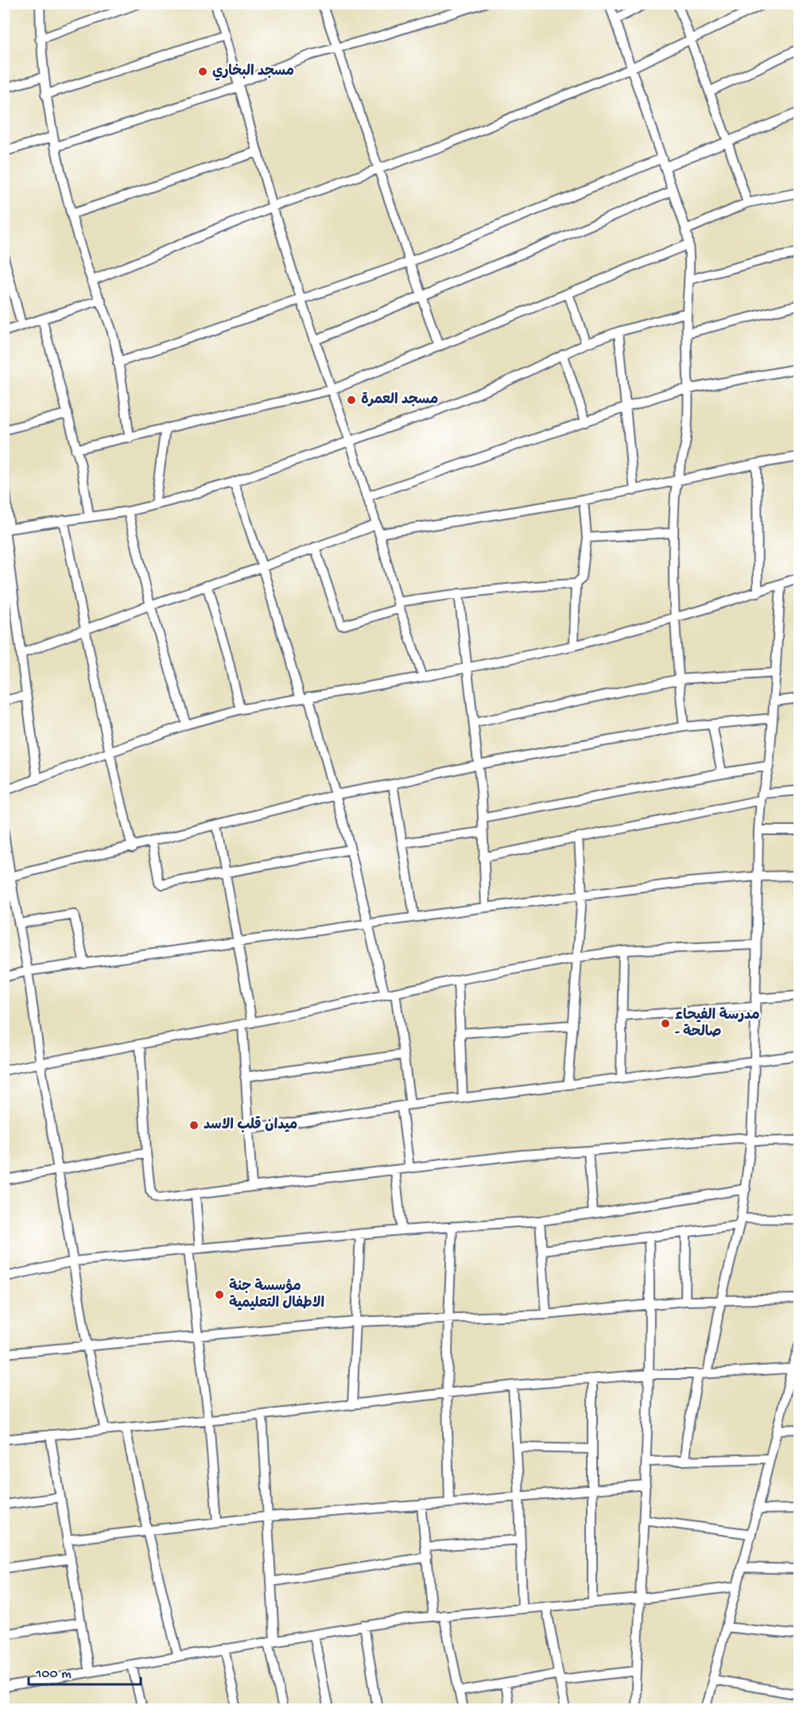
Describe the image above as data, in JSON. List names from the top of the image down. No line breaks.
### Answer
{"places":["مسجد البخاري","مسجد العمرة","مدرسة الفيحاء - صالحة","ميدان قلب الاسد","مؤسسة جنة الاطفال التعليمية"],"scale_bar":"100 m"}
